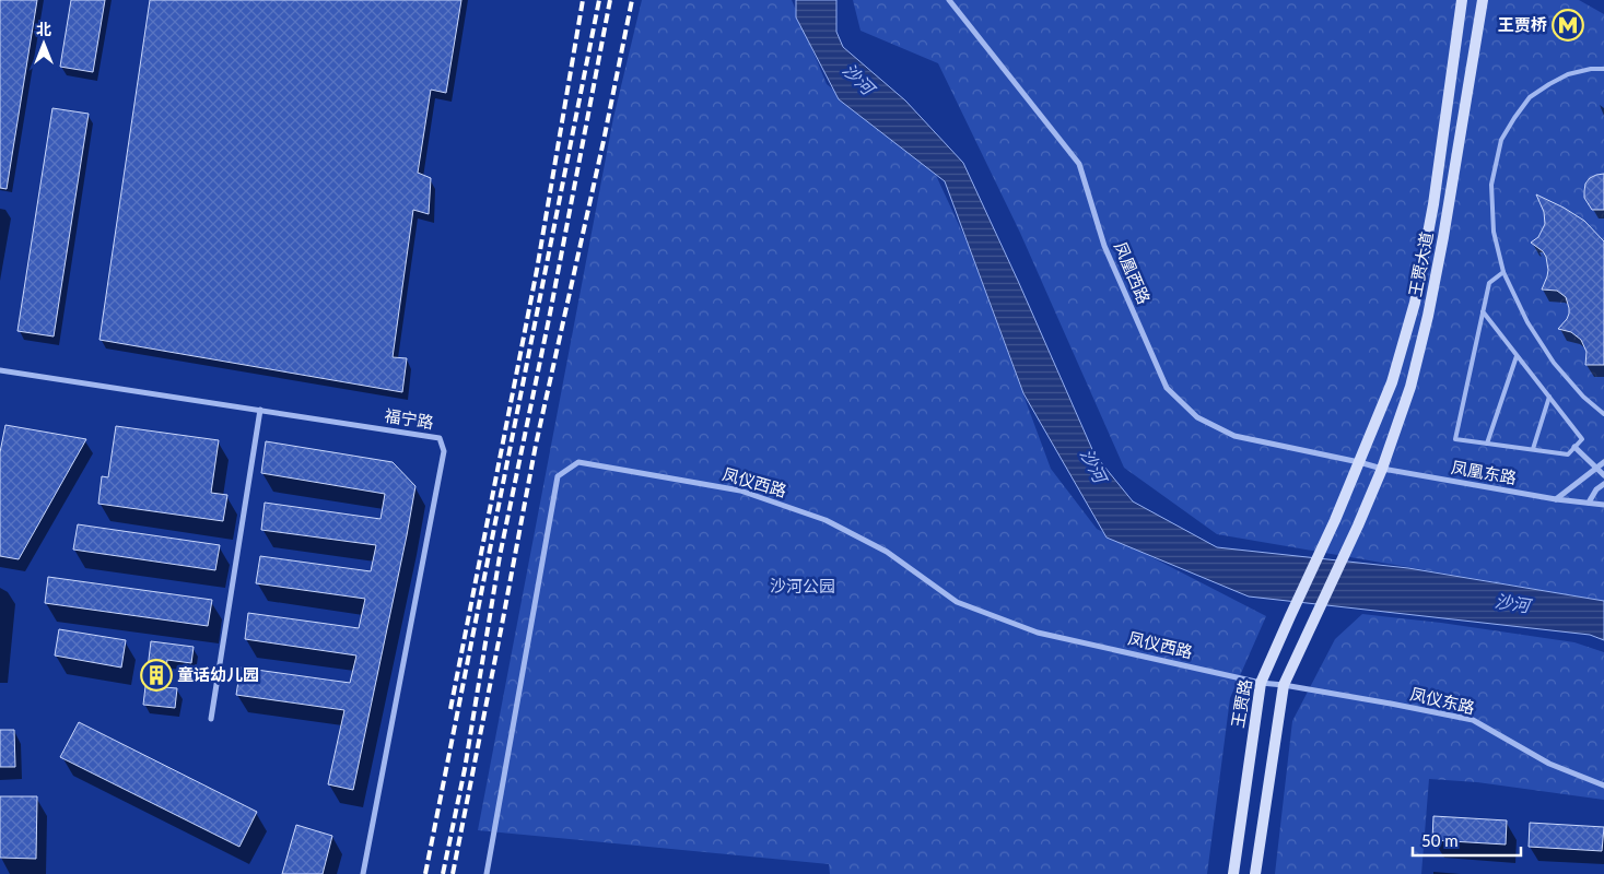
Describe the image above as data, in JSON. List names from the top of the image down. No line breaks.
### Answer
{"streets":{"main road":["王贾大道","王贾路"],"street":["凤凰西路","福宁路","凤凰东路","凤仪西路","凤仪东路"]},"crossings":[["王贾大道","凤凰西路"],["王贾大道","凤凰东路"],["王贾大道","凤仪东路"],["王贾大道","王贾路"],["凤凰西路","凤凰东路"],["凤仪西路","凤仪东路"],["凤仪西路","王贾路"],["凤仪东路","王贾路"]],"water":["沙河"],"parks":["沙河公园"],"places":{"metro station":["王贾桥"],"building":["童话幼儿园"]},"scale_bar":"50 m","north":"top"}
